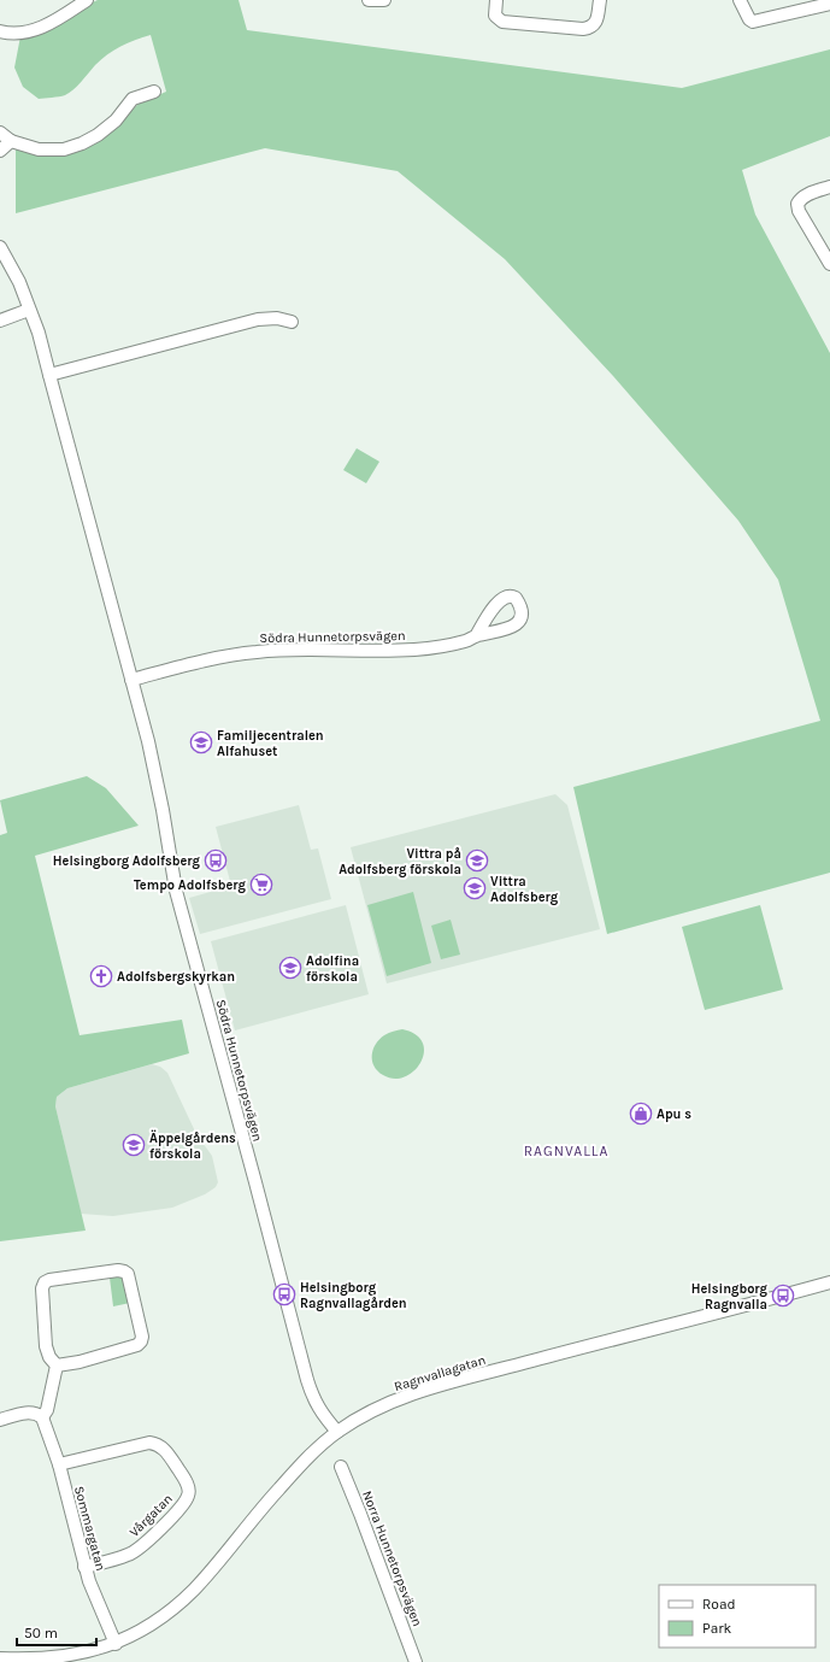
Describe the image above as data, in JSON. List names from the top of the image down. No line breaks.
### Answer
{"streets":{"street":["Södra Hunnetorpsvägen","Ragnvallagatan","Vårgatan","Sommargatan","Norra Hunnetorpsvägen"]},"crossings":[["Södra Hunnetorpsvägen","Ragnvallagatan"],["Ragnvallagatan","Sommargatan"],["Vårgatan","Sommargatan"]],"districts":["RAGNVALLA"],"places":{"school or university":["Familjecentralen Alfahuset","Vittra på Adolfsberg förskola","Vittra Adolfsberg","Adolfina förskola","Äppelgårdens förskola"],"bus stop":["Helsingborg Adolfsberg","Helsingborg Ragnvallagården","Helsingborg Ragnvalla"],"supermarket":["Tempo Adolfsberg"],"church":["Adolfsbergskyrkan"],"shop":["Apu s"]},"legend":["Road","Park"],"scale_bar":"50 m"}
